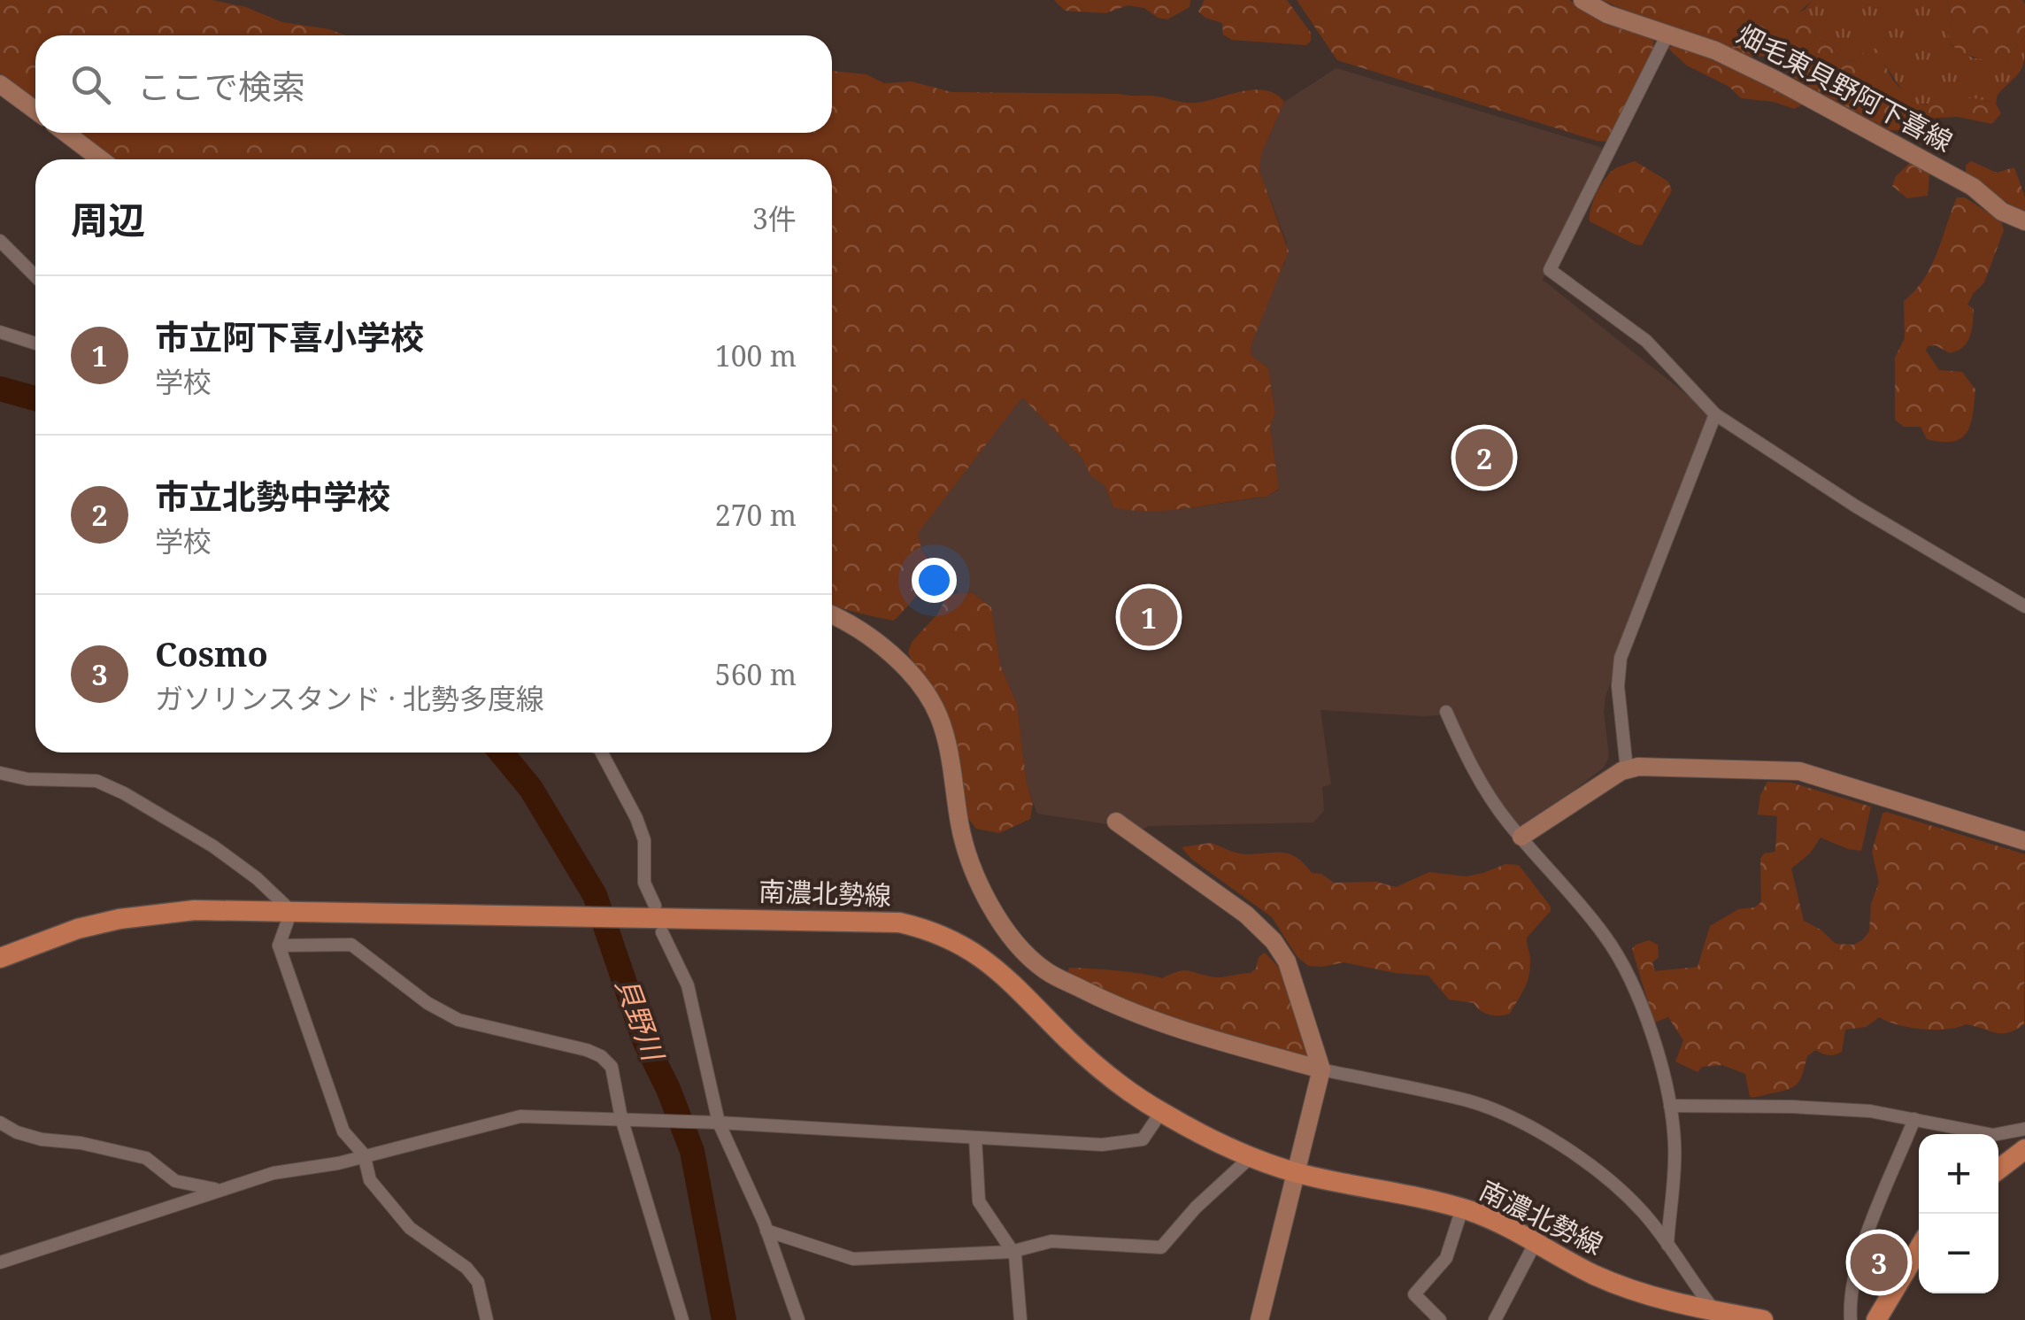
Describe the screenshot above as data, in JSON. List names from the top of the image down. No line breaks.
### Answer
{"streets":{"main road":["南濃北勢線"],"street":["畑毛東貝野阿下喜線"]},"water":["貝野川"],"page":{"search":"ここで検索","heading":["周辺","3件"],"list":[{"mark":"1","name":"市立阿下喜小学校","note":"学校","value":"100 m"},{"mark":"2","name":"市立北勢中学校","note":"学校","value":"270 m"},{"mark":"3","name":"Cosmo","note":"ガソリンスタンド · 北勢多度線","value":"560 m"}],"pins":["2","1","3"],"map_buttons":["+","−"]}}
